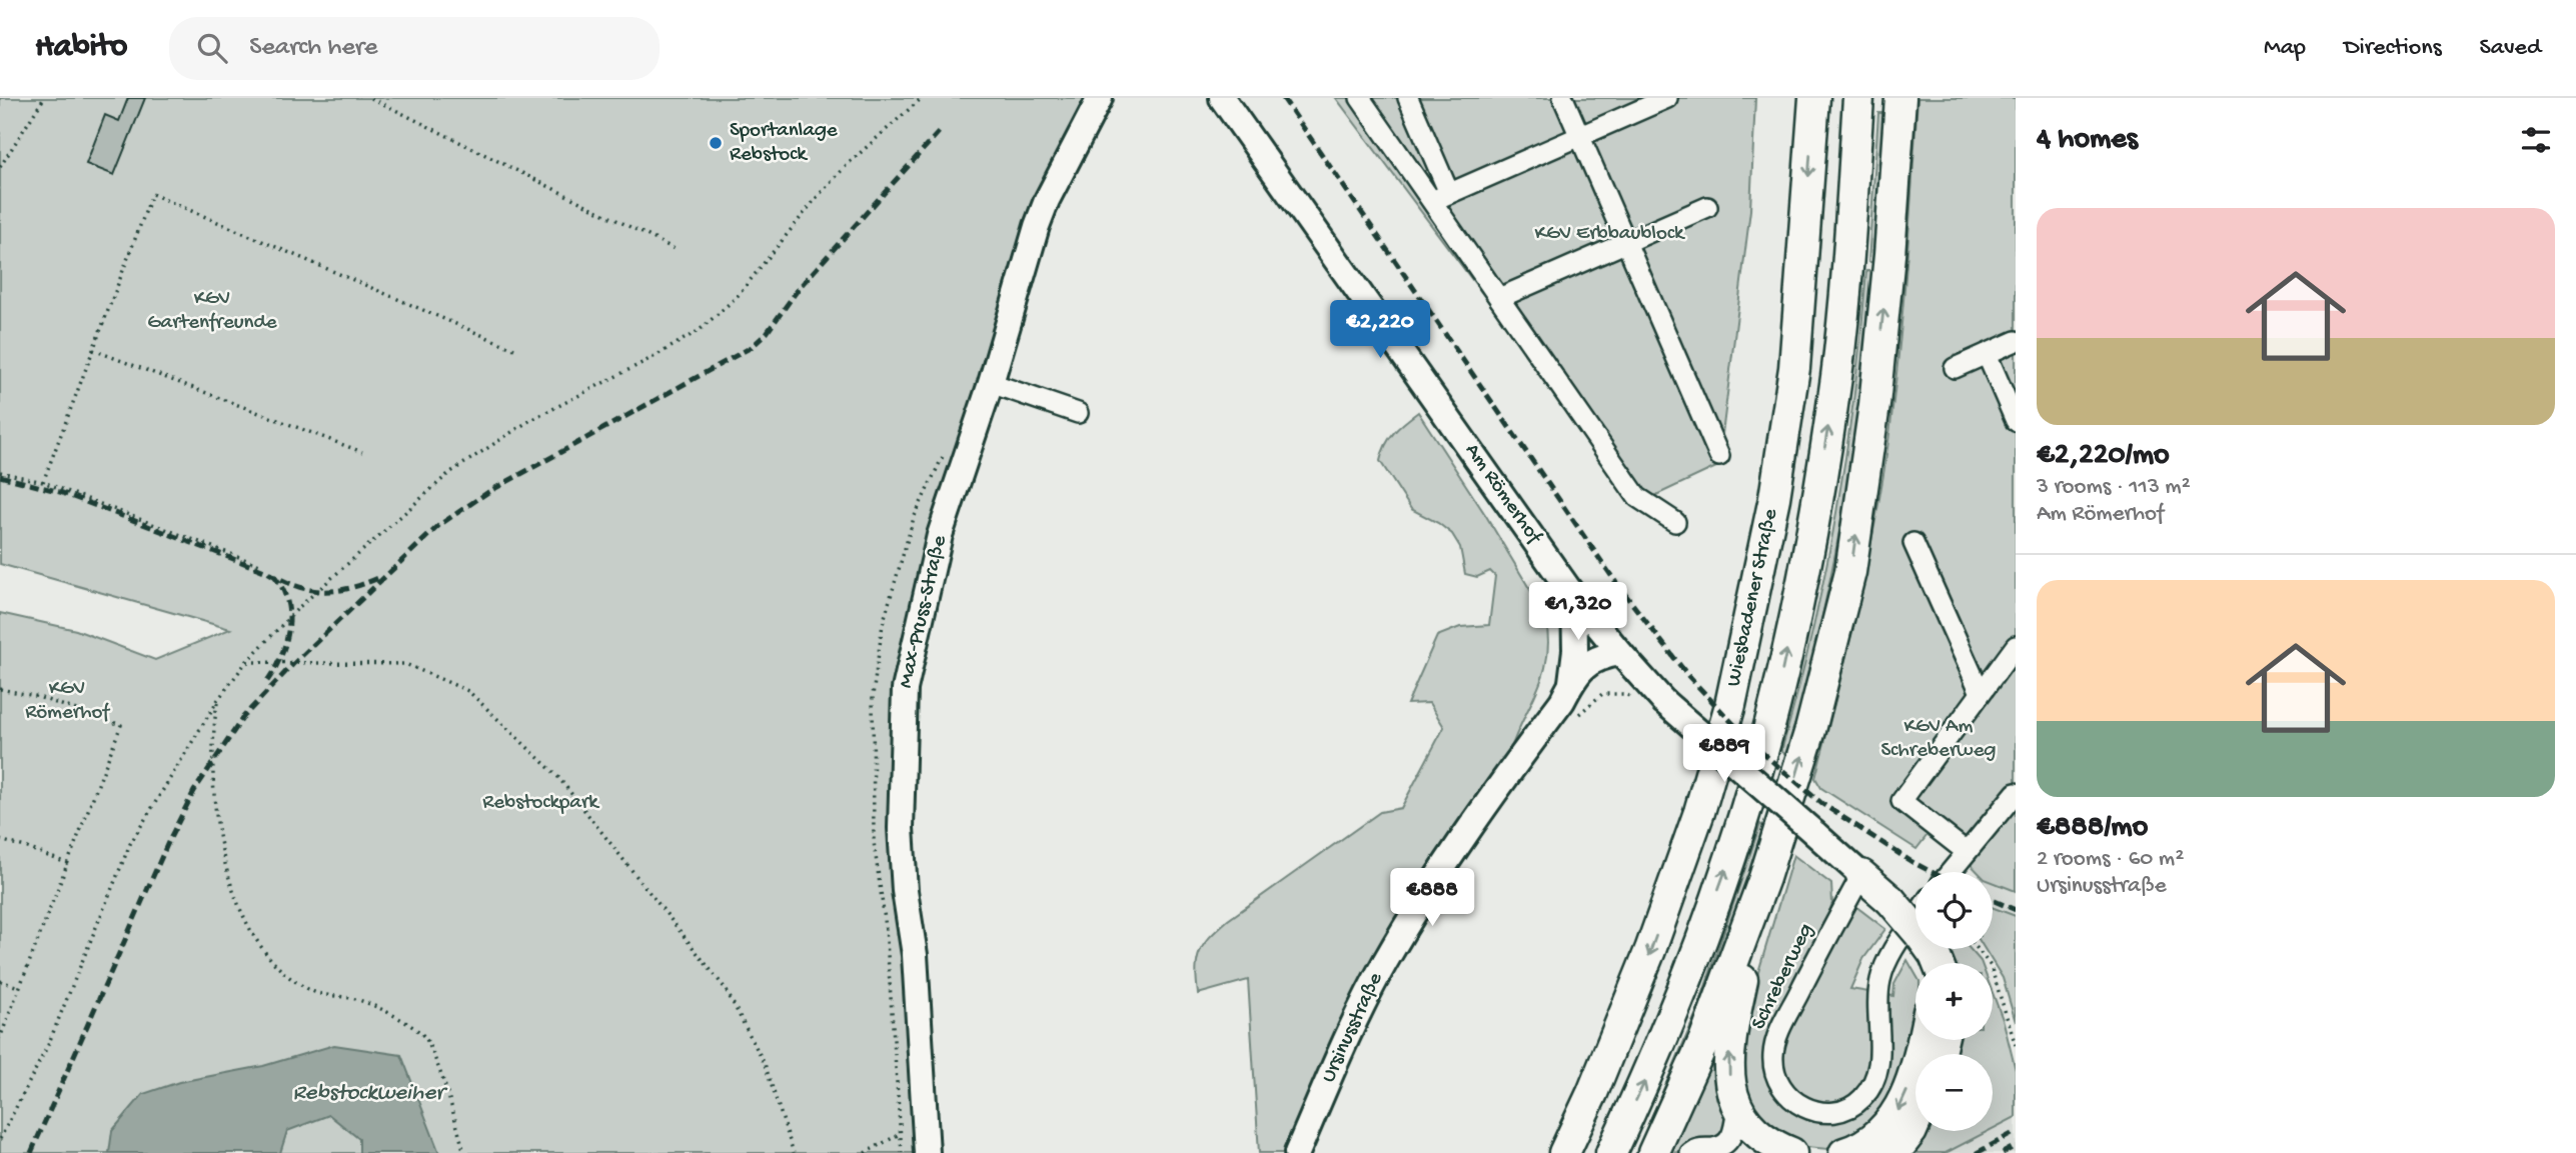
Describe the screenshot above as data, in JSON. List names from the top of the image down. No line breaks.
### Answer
{"streets":{"highway":["Wiesbadener Straße"],"main road":["Am Römerhof","Max-Pruss-Straße","Ursinusstraße"],"street":["Schreberweg"]},"crossings":[["Am Römerhof","Schreberweg"],["Am Römerhof","Ursinusstraße"]],"water":["Rebstockweiher"],"parks":["KGV Erbbaublock","KGV Gartenfreunde","KGV Römerhof","KGV Am Schreberweg","Rebstockpark"],"places":["Sportanlage Rebstock"],"page":{"header":"Habito","search":"Search here","nav":["Map","Directions","Saved"],"heading":"4 homes","list":[{"name":"€2,220/mo","note":"3 rooms · 113 m² · Am Römerhof"},{"name":"€888/mo","note":"2 rooms · 60 m² · Ursinusstraße"}],"price":["€2,220","€1,320","€889","€888"],"map_buttons":["+","−"]}}
